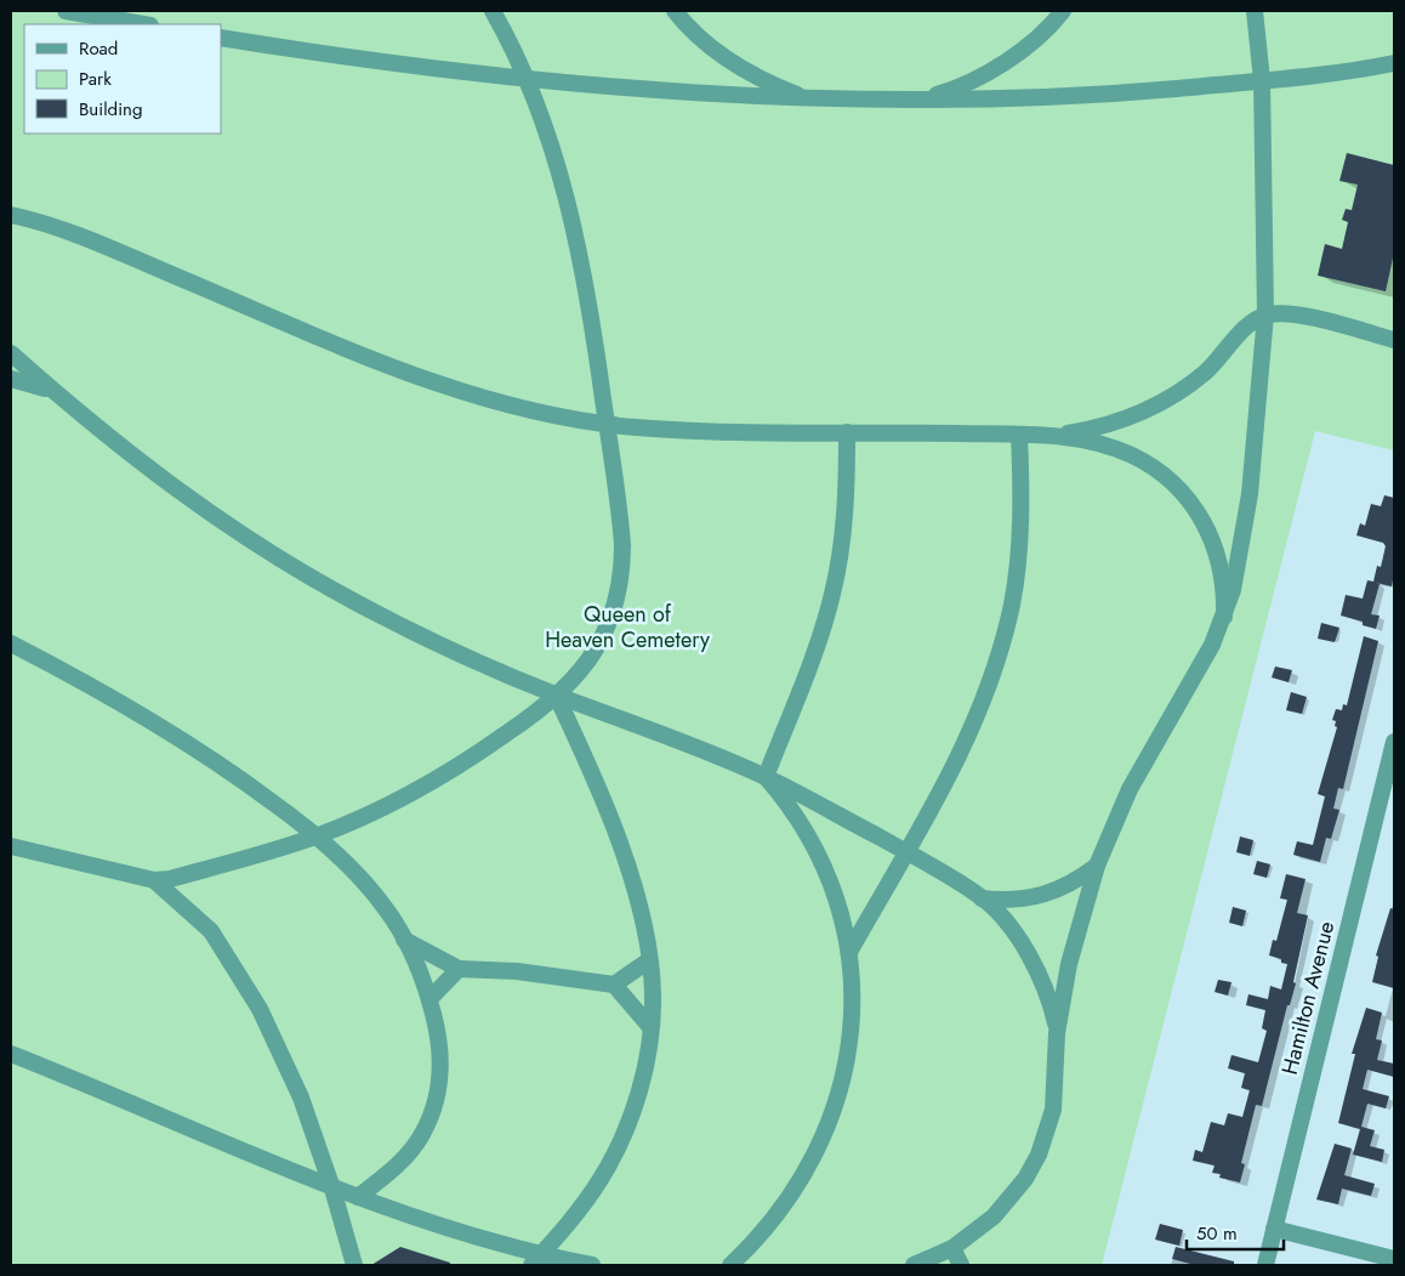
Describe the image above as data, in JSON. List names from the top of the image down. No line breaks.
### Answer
{"streets":{"street":["Hamilton Avenue"]},"parks":["Queen of Heaven Cemetery"],"legend":["Road","Park","Building"],"scale_bar":"50 m"}
